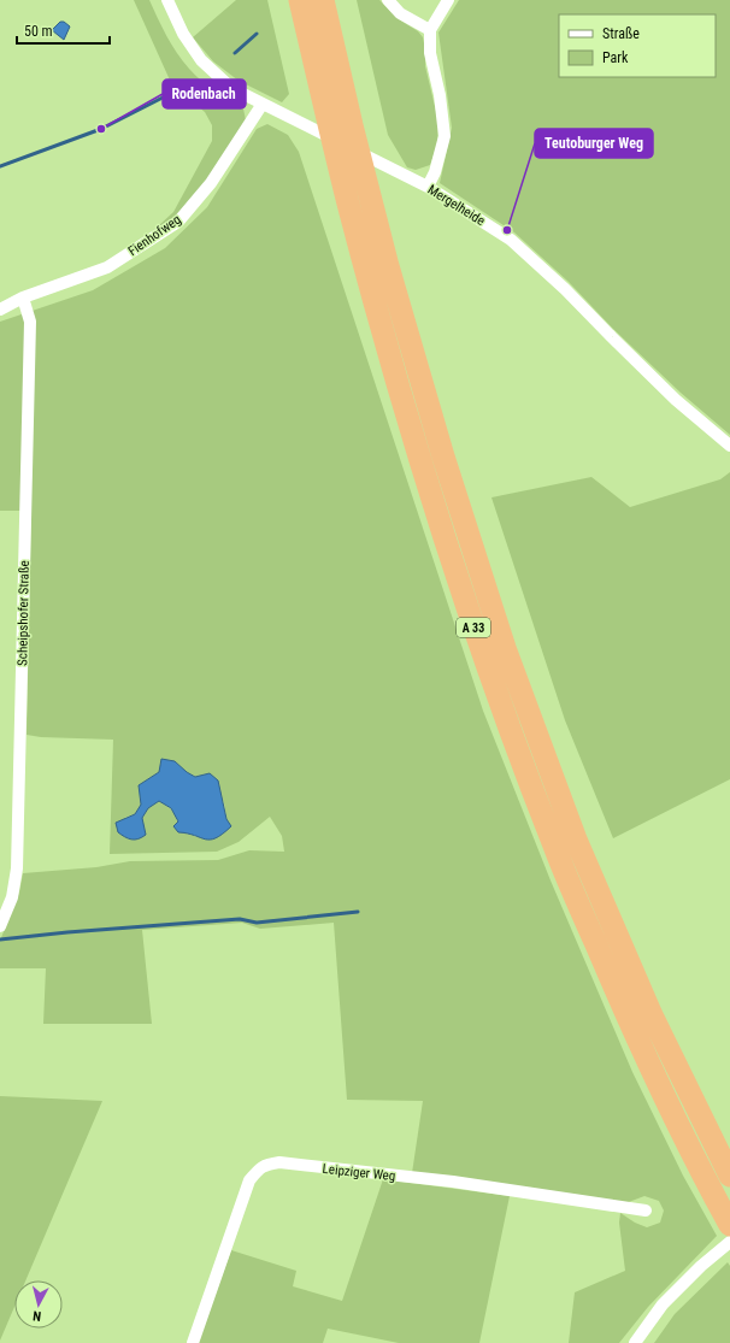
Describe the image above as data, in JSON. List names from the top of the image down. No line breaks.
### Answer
{"streets":{"highway":["A 33"],"street":["Mergelheide","Fienhofweg","Scheipshofer Straße","Leipziger Weg"]},"crossings":[["Mergelheide","Fienhofweg"],["Fienhofweg","Scheipshofer Straße"]],"places":["Rodenbach","Teutoburger Weg"],"legend":["Straße","Park"],"scale_bar":"50 m","north":"bottom"}
